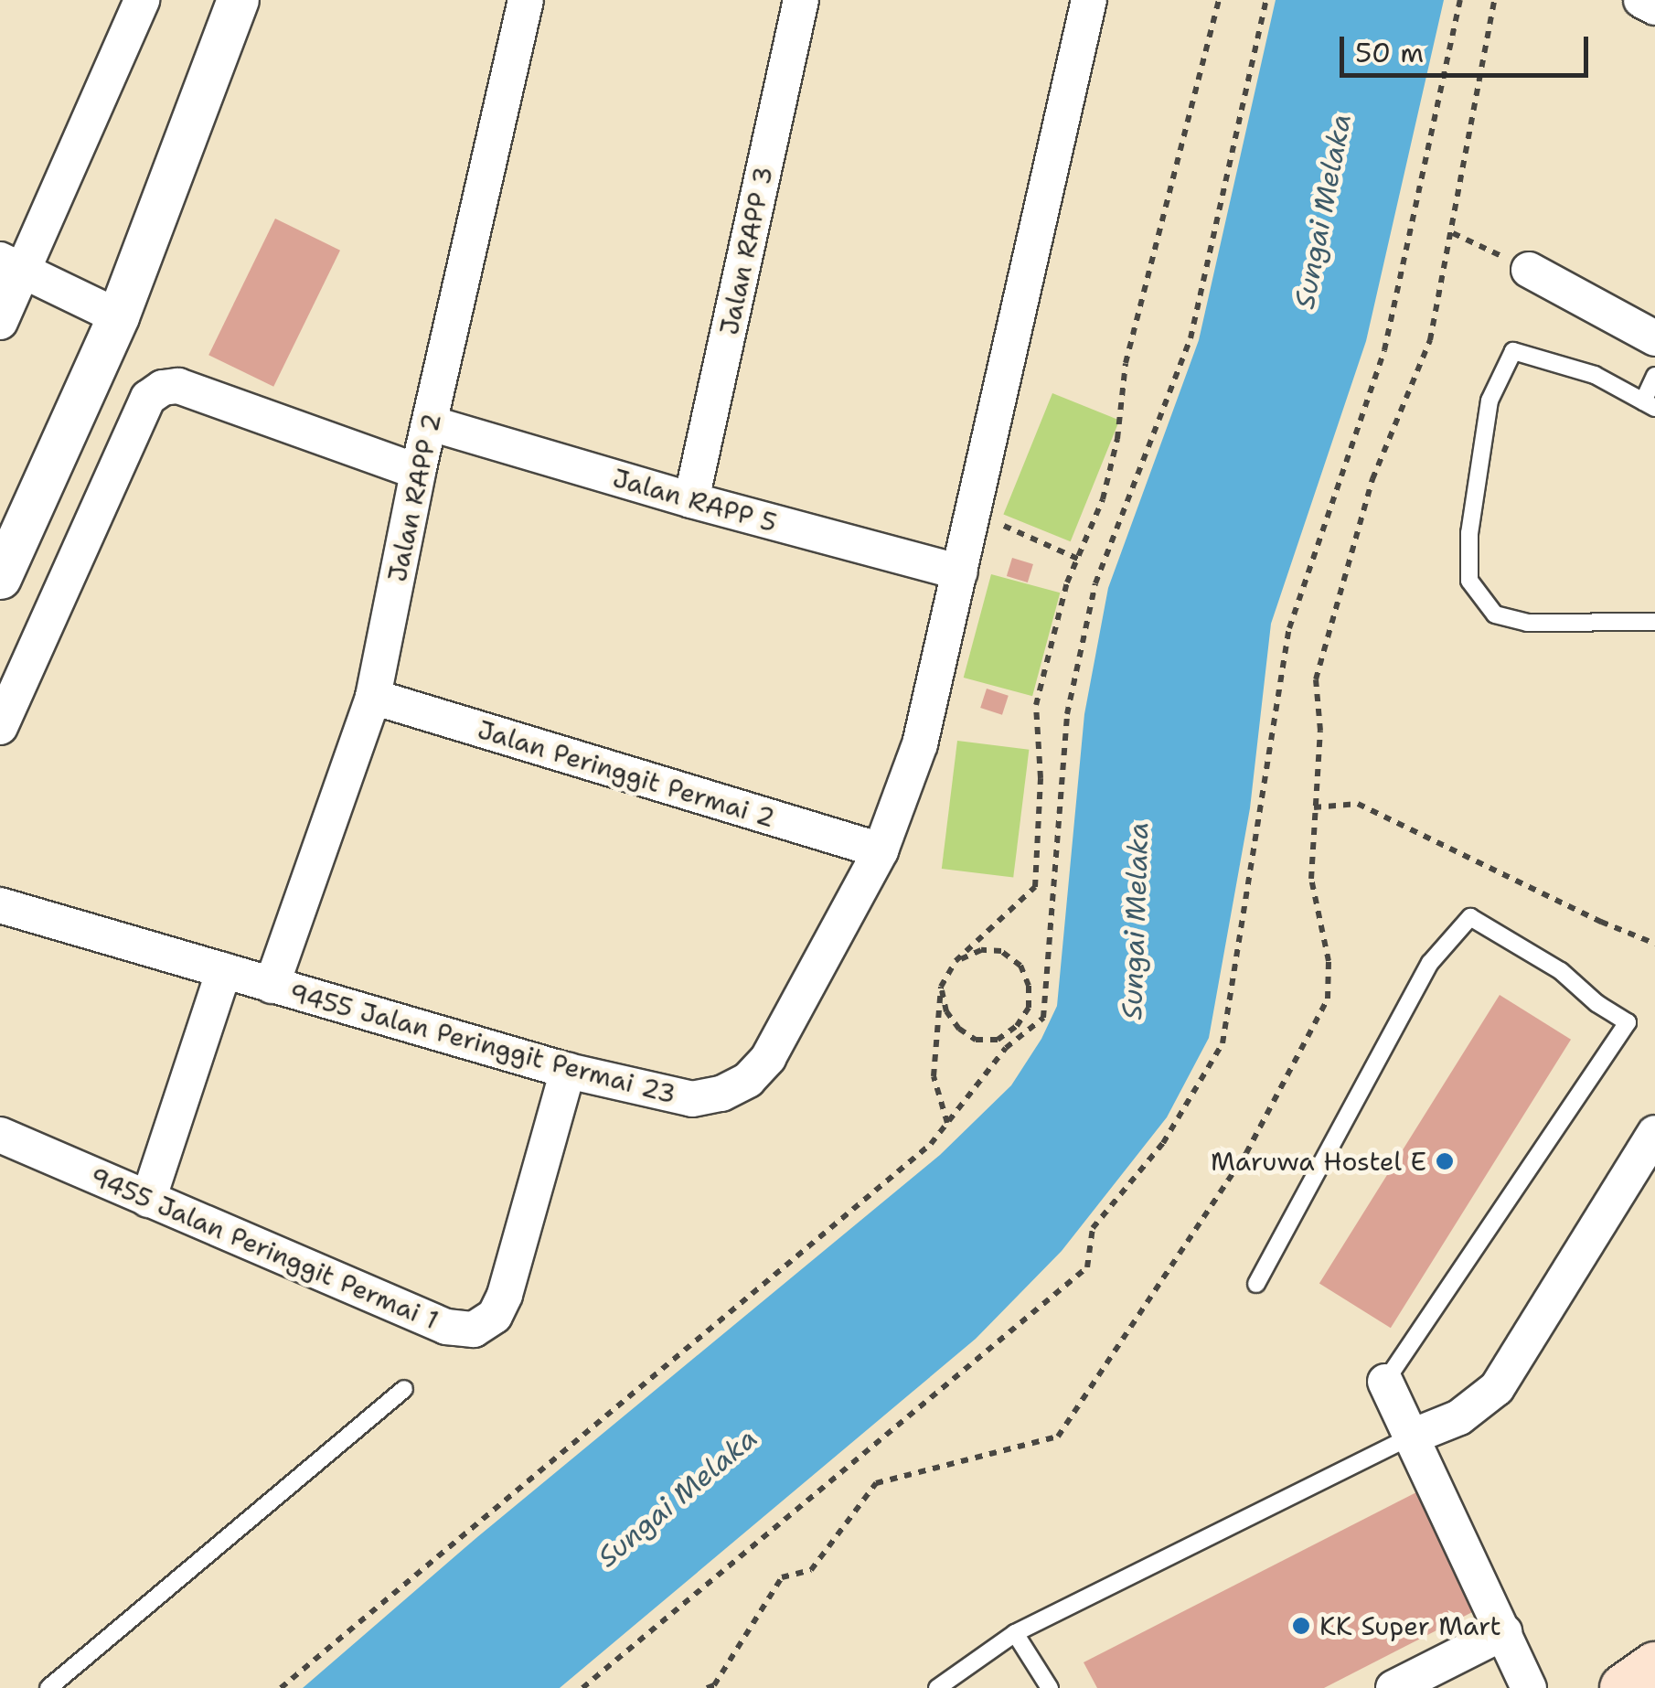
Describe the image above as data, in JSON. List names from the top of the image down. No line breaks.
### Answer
{"streets":{"street":["Jalan RAPP 3","Jalan RAPP 2","Jalan RAPP 5","Jalan Peringgit Permai 2","9455 Jalan Peringgit Permai 23","9455 Jalan Peringgit Permai 1"]},"crossings":[["Jalan RAPP 3","Jalan RAPP 5"],["Jalan RAPP 2","Jalan RAPP 5"],["Jalan RAPP 2","Jalan Peringgit Permai 2"],["Jalan RAPP 2","9455 Jalan Peringgit Permai 23"],["Jalan RAPP 5","9455 Jalan Peringgit Permai 23"],["Jalan Peringgit Permai 2","9455 Jalan Peringgit Permai 23"],["9455 Jalan Peringgit Permai 23","9455 Jalan Peringgit Permai 1"]],"water":["Sungai Melaka"],"places":["Maruwa Hostel E","KK Super Mart"],"scale_bar":"50 m"}
